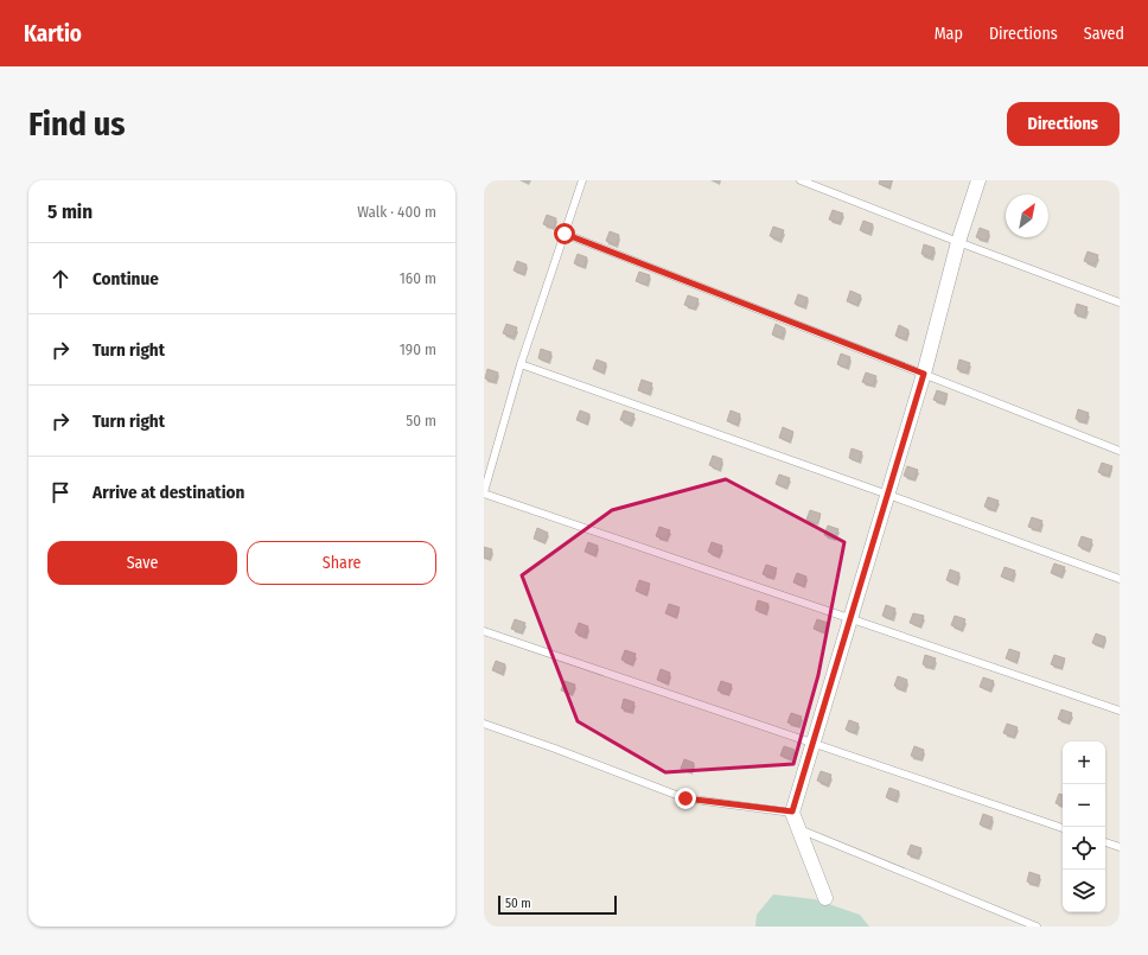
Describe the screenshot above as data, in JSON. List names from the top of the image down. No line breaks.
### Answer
{"scale_bar":"50 m","north":"top right","page":{"header":"Kartio","nav":["Map","Directions","Saved"],"buttons":["Directions",["Save","Share"]],"title":"Find us","heading":["5 min","Walk · 400 m"],"list":[["Continue","160 m"],["Turn right","190 m"],["Turn right","50 m"],"Arrive at destination"],"map_buttons":["+","−"],"scale":"50 m"}}
